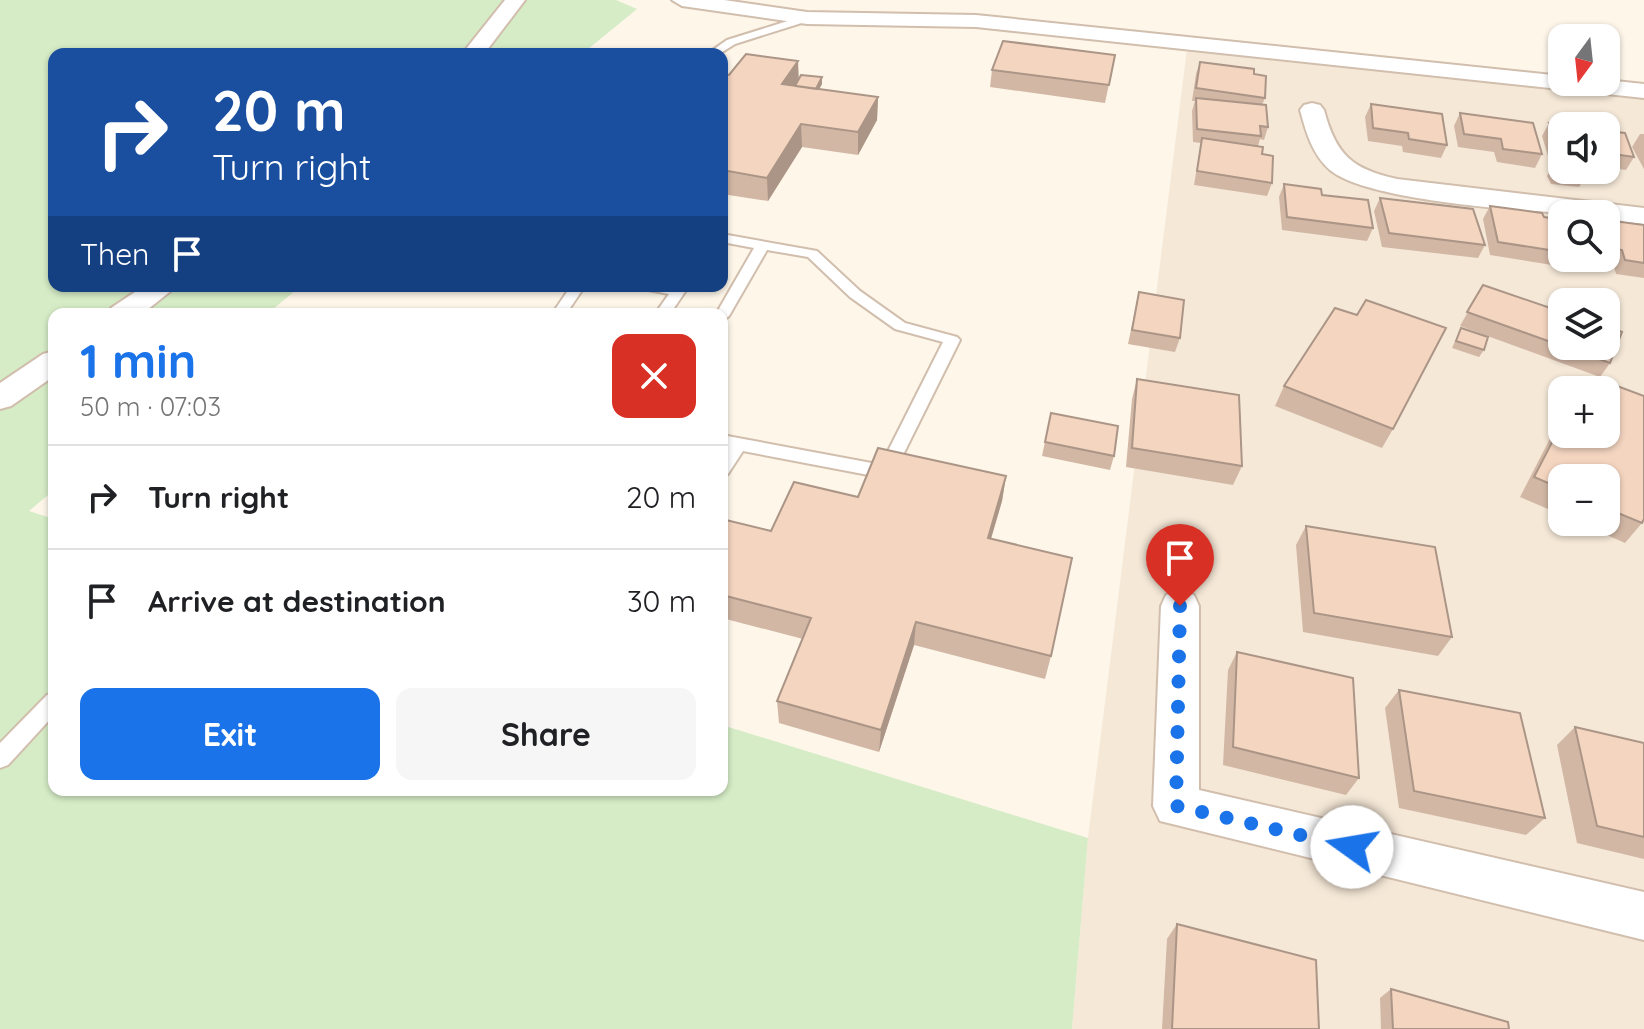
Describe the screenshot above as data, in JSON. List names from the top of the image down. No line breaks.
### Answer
{"north":"bottom","page":{"map_buttons":["+","−"],"turn":["20 m","Turn right"],"then":"Then","heading":["1 min","50 m · 07:03"],"list":[{"name":"Turn right","value":"20 m"},{"name":"Arrive at destination","value":"30 m"}],"buttons":["Exit","Share"]}}
